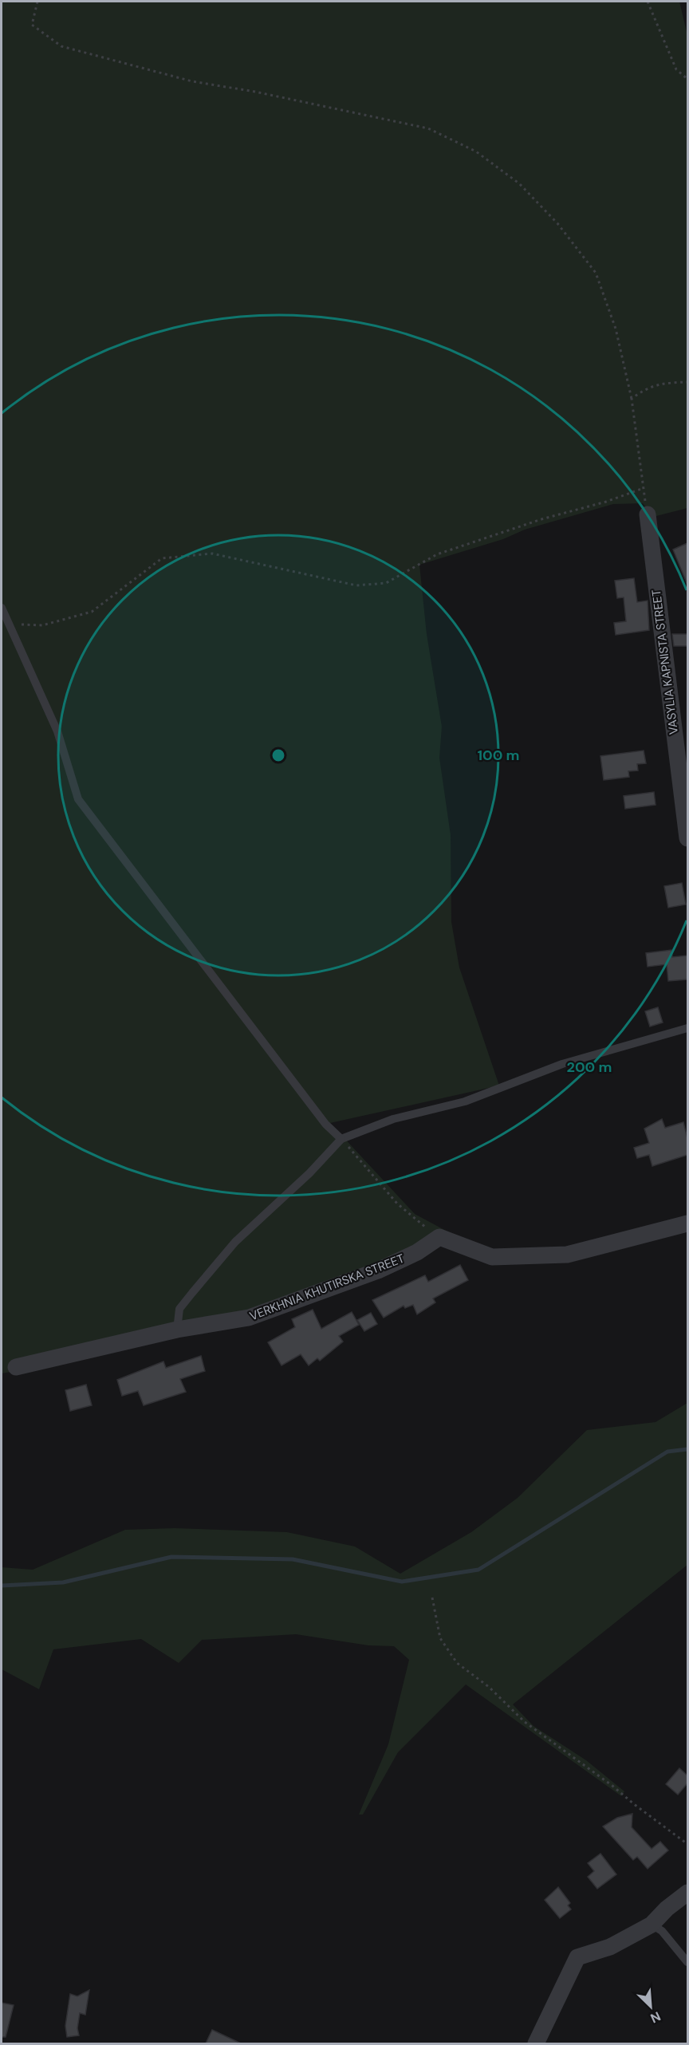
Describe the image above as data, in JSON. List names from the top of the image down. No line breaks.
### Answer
{"streets":{"street":["VASYLIA KAPNISTA STREET","VERKHNIA KHUTIRSKA STREET"]},"north":"bottom right","rings":["100 m","200 m"]}
